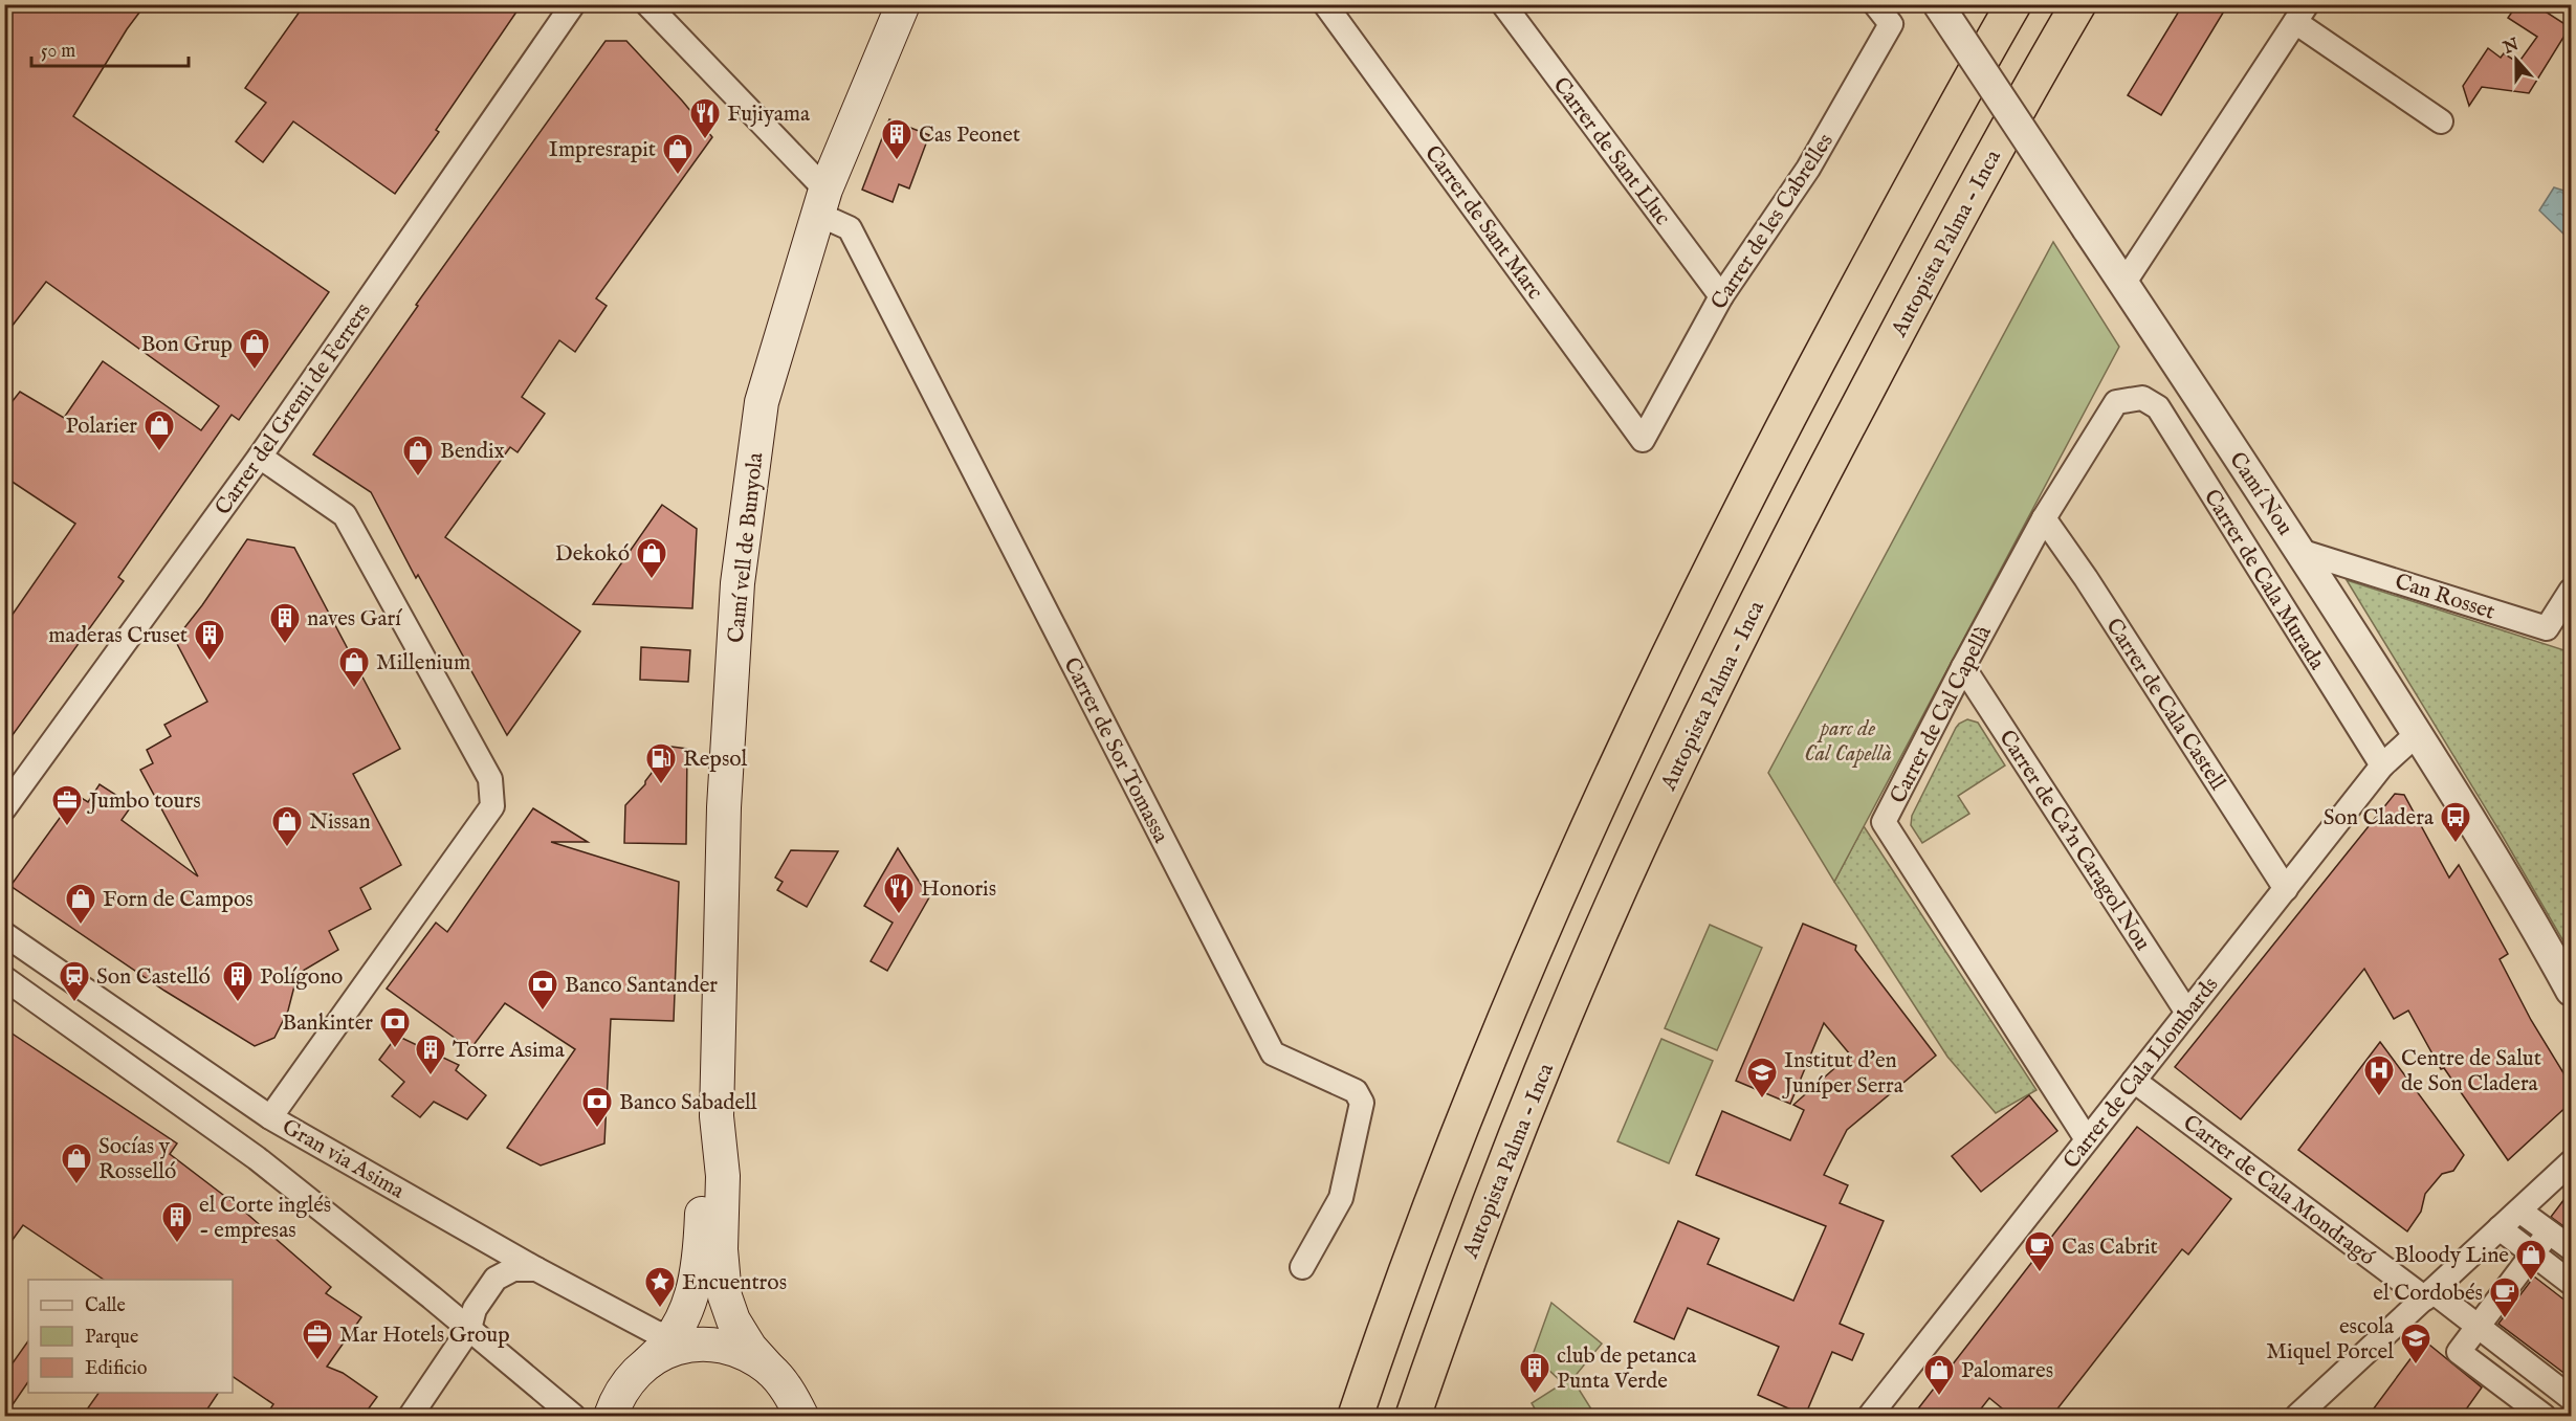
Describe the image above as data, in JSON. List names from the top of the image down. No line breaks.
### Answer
{"streets":{"highway":["Autopista Palma - Inca"],"main road":["Camí vell de Bunyola"],"street":["Carrer de Sant Lluc","Carrer de les Cabrelles","Carrer de Sant Marc","Carrer del Gremi de Ferrers","Camí Nou","Carrer de Cala Murada","Can Rosset","Carrer de Cala Castell","Carrer de Cal Capellà","Carrer de Sor Tomassa","Carrer de Ca'n Caragol Nou","Carrer de Cala Llombards","Gran via Asima","Carrer de Cala Mondragó"]},"crossings":[["Carrer de Sant Lluc","Carrer de les Cabrelles"],["Carrer de les Cabrelles","Carrer de Sant Marc"],["Camí Nou","Can Rosset"],["Camí Nou","Carrer de Cala Llombards"],["Camí vell de Bunyola","Carrer de Sor Tomassa"],["Carrer de Cala Murada","Carrer de Cal Capellà"],["Carrer de Cala Murada","Carrer de Cala Llombards"],["Carrer de Cala Castell","Carrer de Cal Capellà"],["Carrer de Cala Castell","Carrer de Cala Llombards"],["Carrer de Cal Capellà","Carrer de Ca'n Caragol Nou"],["Carrer de Cal Capellà","Carrer de Cala Llombards"],["Carrer de Ca'n Caragol Nou","Carrer de Cala Llombards"],["Carrer de Cala Llombards","Carrer de Cala Mondragó"]],"parks":["parc de Cal Capellà"],"places":{"restaurant":["Fujiyama","Honoris"],"building":["Cas Peonet","naves Garí","maderas Cruset","Polígono","Torre Asima","el Corte inglés - empresas","club de petanca Punta Verde"],"shop":["Impresrapit","Bon Grup","Polarier","Bendix","Dekokó","Millenium","Nissan","Forn de Campos","Socías y Rosselló","Bloody Line","Palomares"],"fuel station":["Repsol"],"office":["Jumbo tours","Mar Hotels Group"],"bus stop":["Son Cladera"],"station":["Son Castelló"],"bank":["Banco Santander","Bankinter","Banco Sabadell"],"hospital":["Centre de Salut de Son Cladera"],"school or university":["Institut d'en Juníper Serra","escola Miquel Porcel"],"cafe":["Cas Cabrit","el Cordobés"],"place":["Encuentros"]},"legend":["Calle","Parque","Edificio"],"scale_bar":"50 m","north":"top"}
